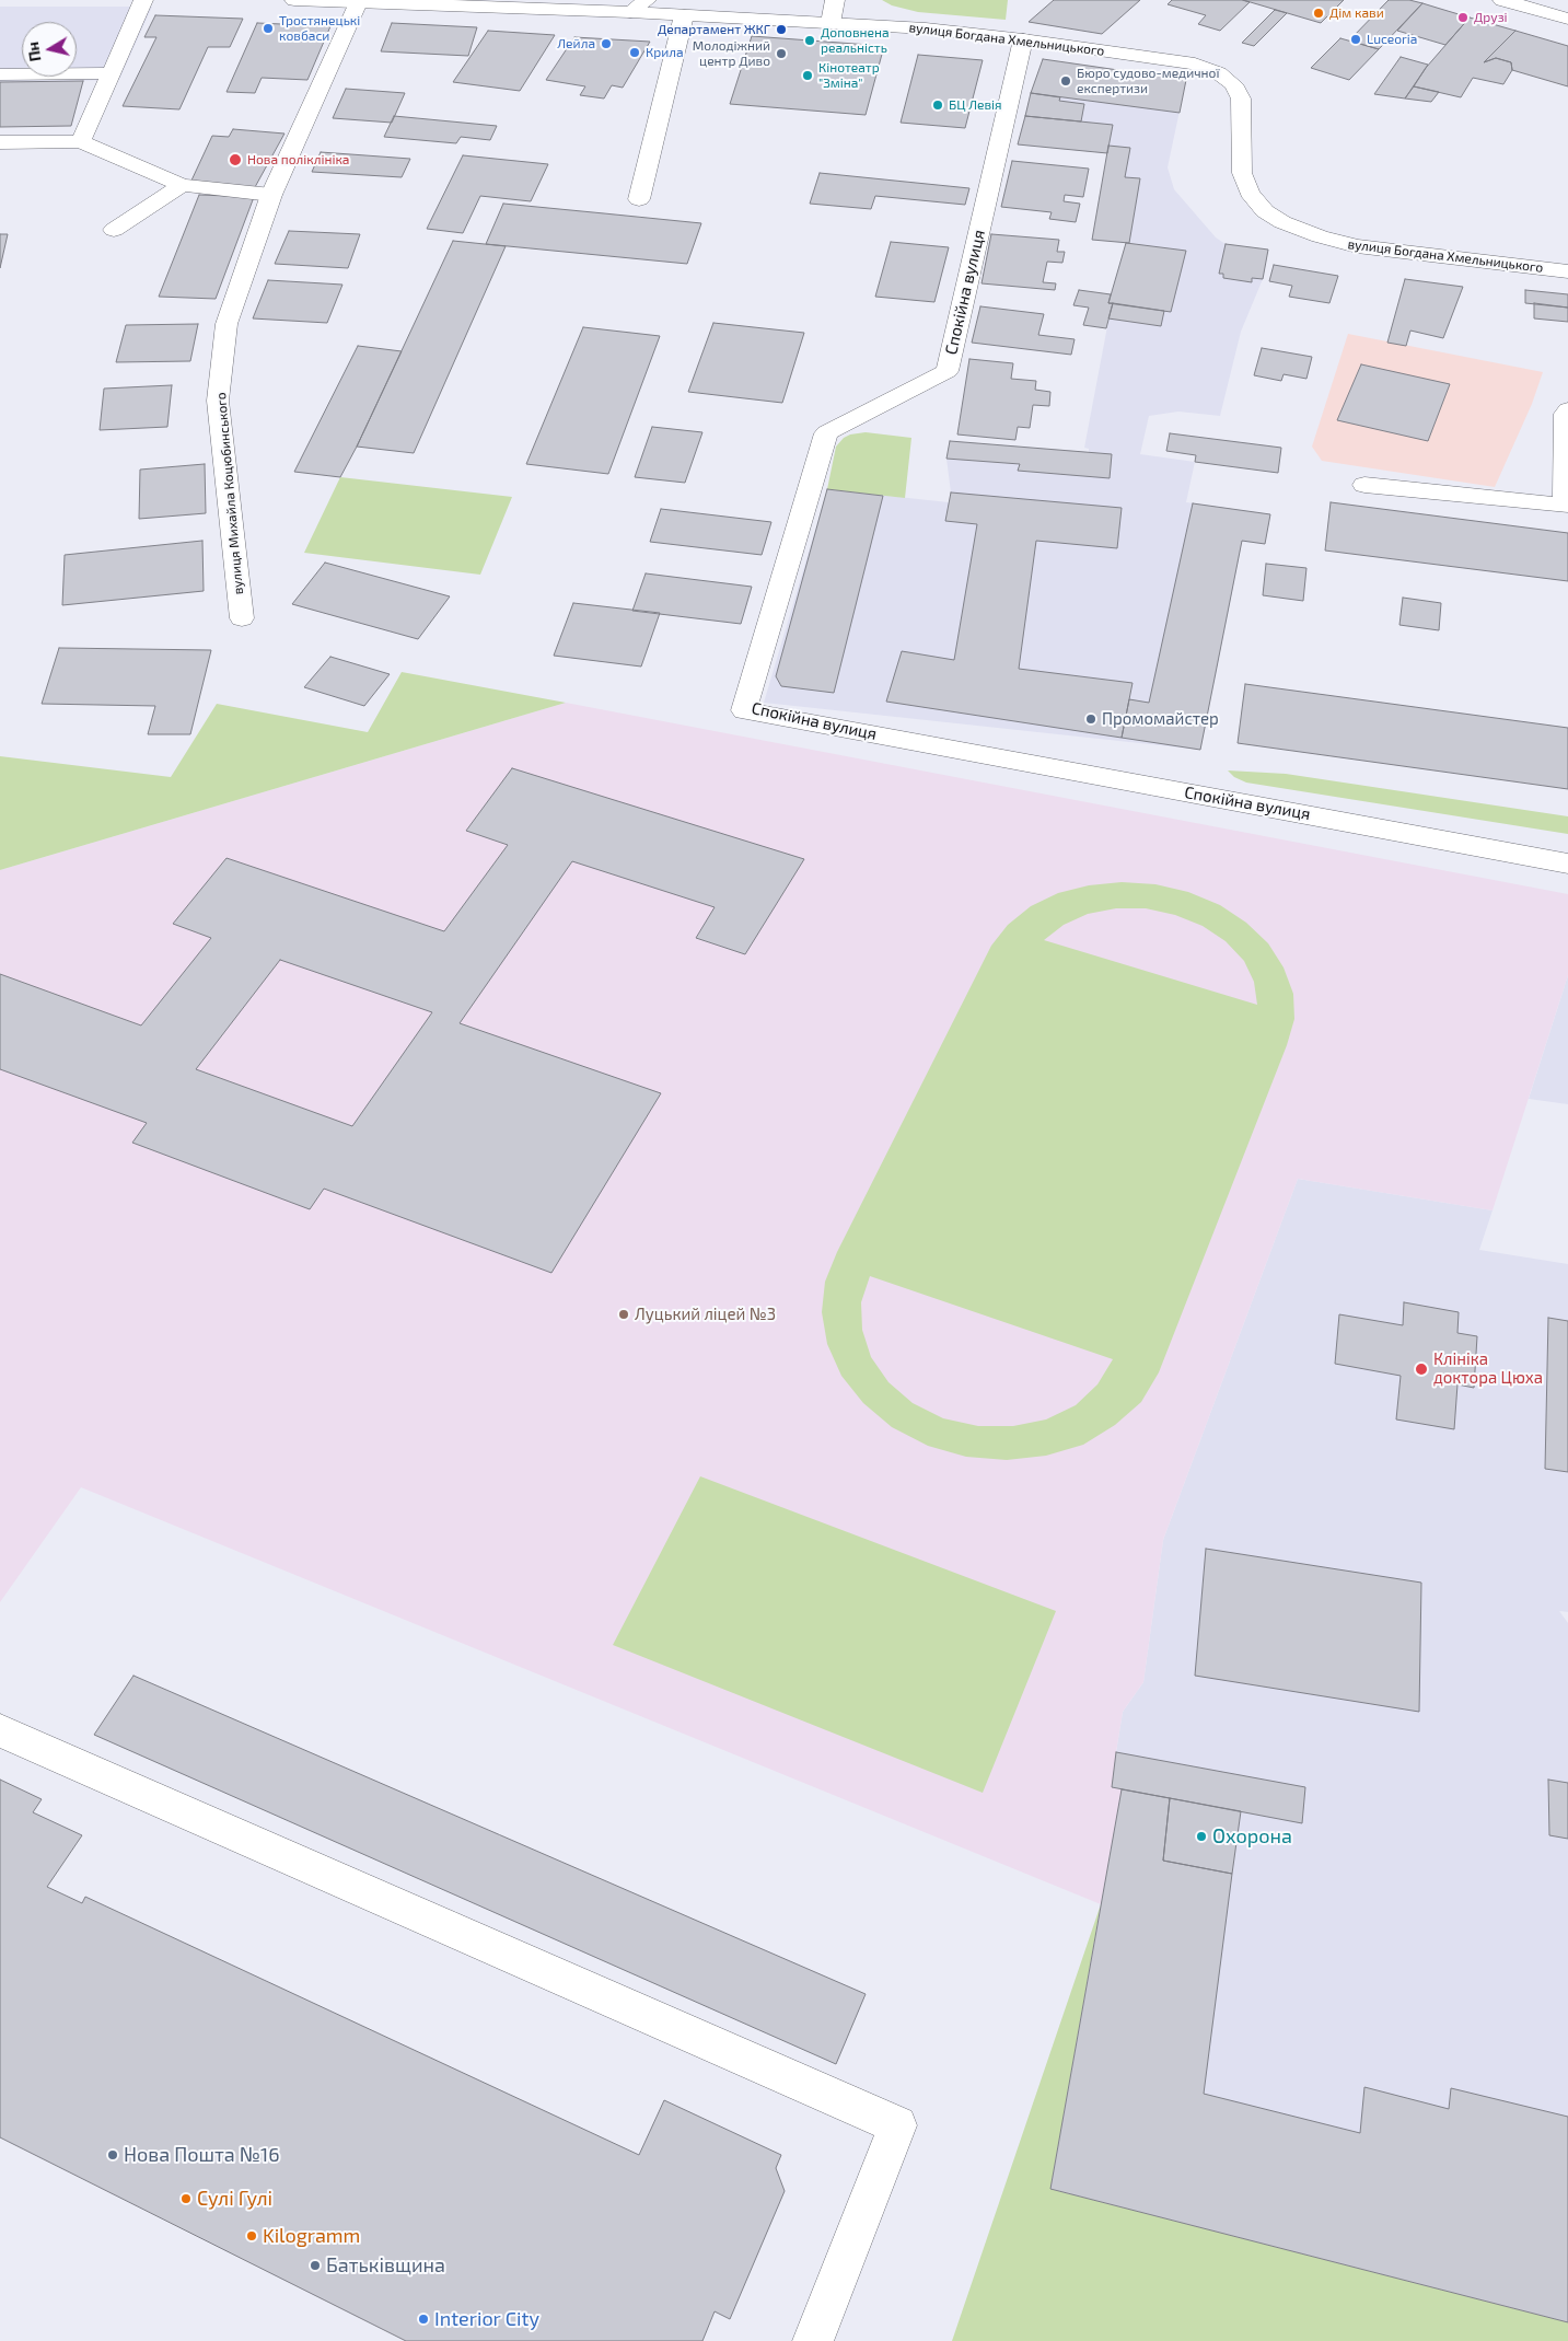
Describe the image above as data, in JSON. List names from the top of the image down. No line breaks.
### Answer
{"streets":{"street":["вулиця Богдана Хмельницького","Спокійна вулиця","вулиця Михайла Коцюбинського"]},"crossings":[["вулиця Богдана Хмельницького","Спокійна вулиця"],["вулиця Богдана Хмельницького","вулиця Михайла Коцюбинського"]],"places":["Дім кави","Друзі","Тростянецькі ковбаси","Департамент ЖКГ","Luceoria","Доповнена реальність","Лейла","Крила","Молодіжний центр Диво","Кінотеатр \"Зміна\"","Бюро судово-медичної експертизи","БЦ Левія","Нова поліклініка","Промомайстер","Луцький ліцей №3","Клініка доктора Цюха","Охорона","Нова Пошта №16","Сулі Гулі","Kilogramm","Батьківщина","Interior City"],"north":"left"}
